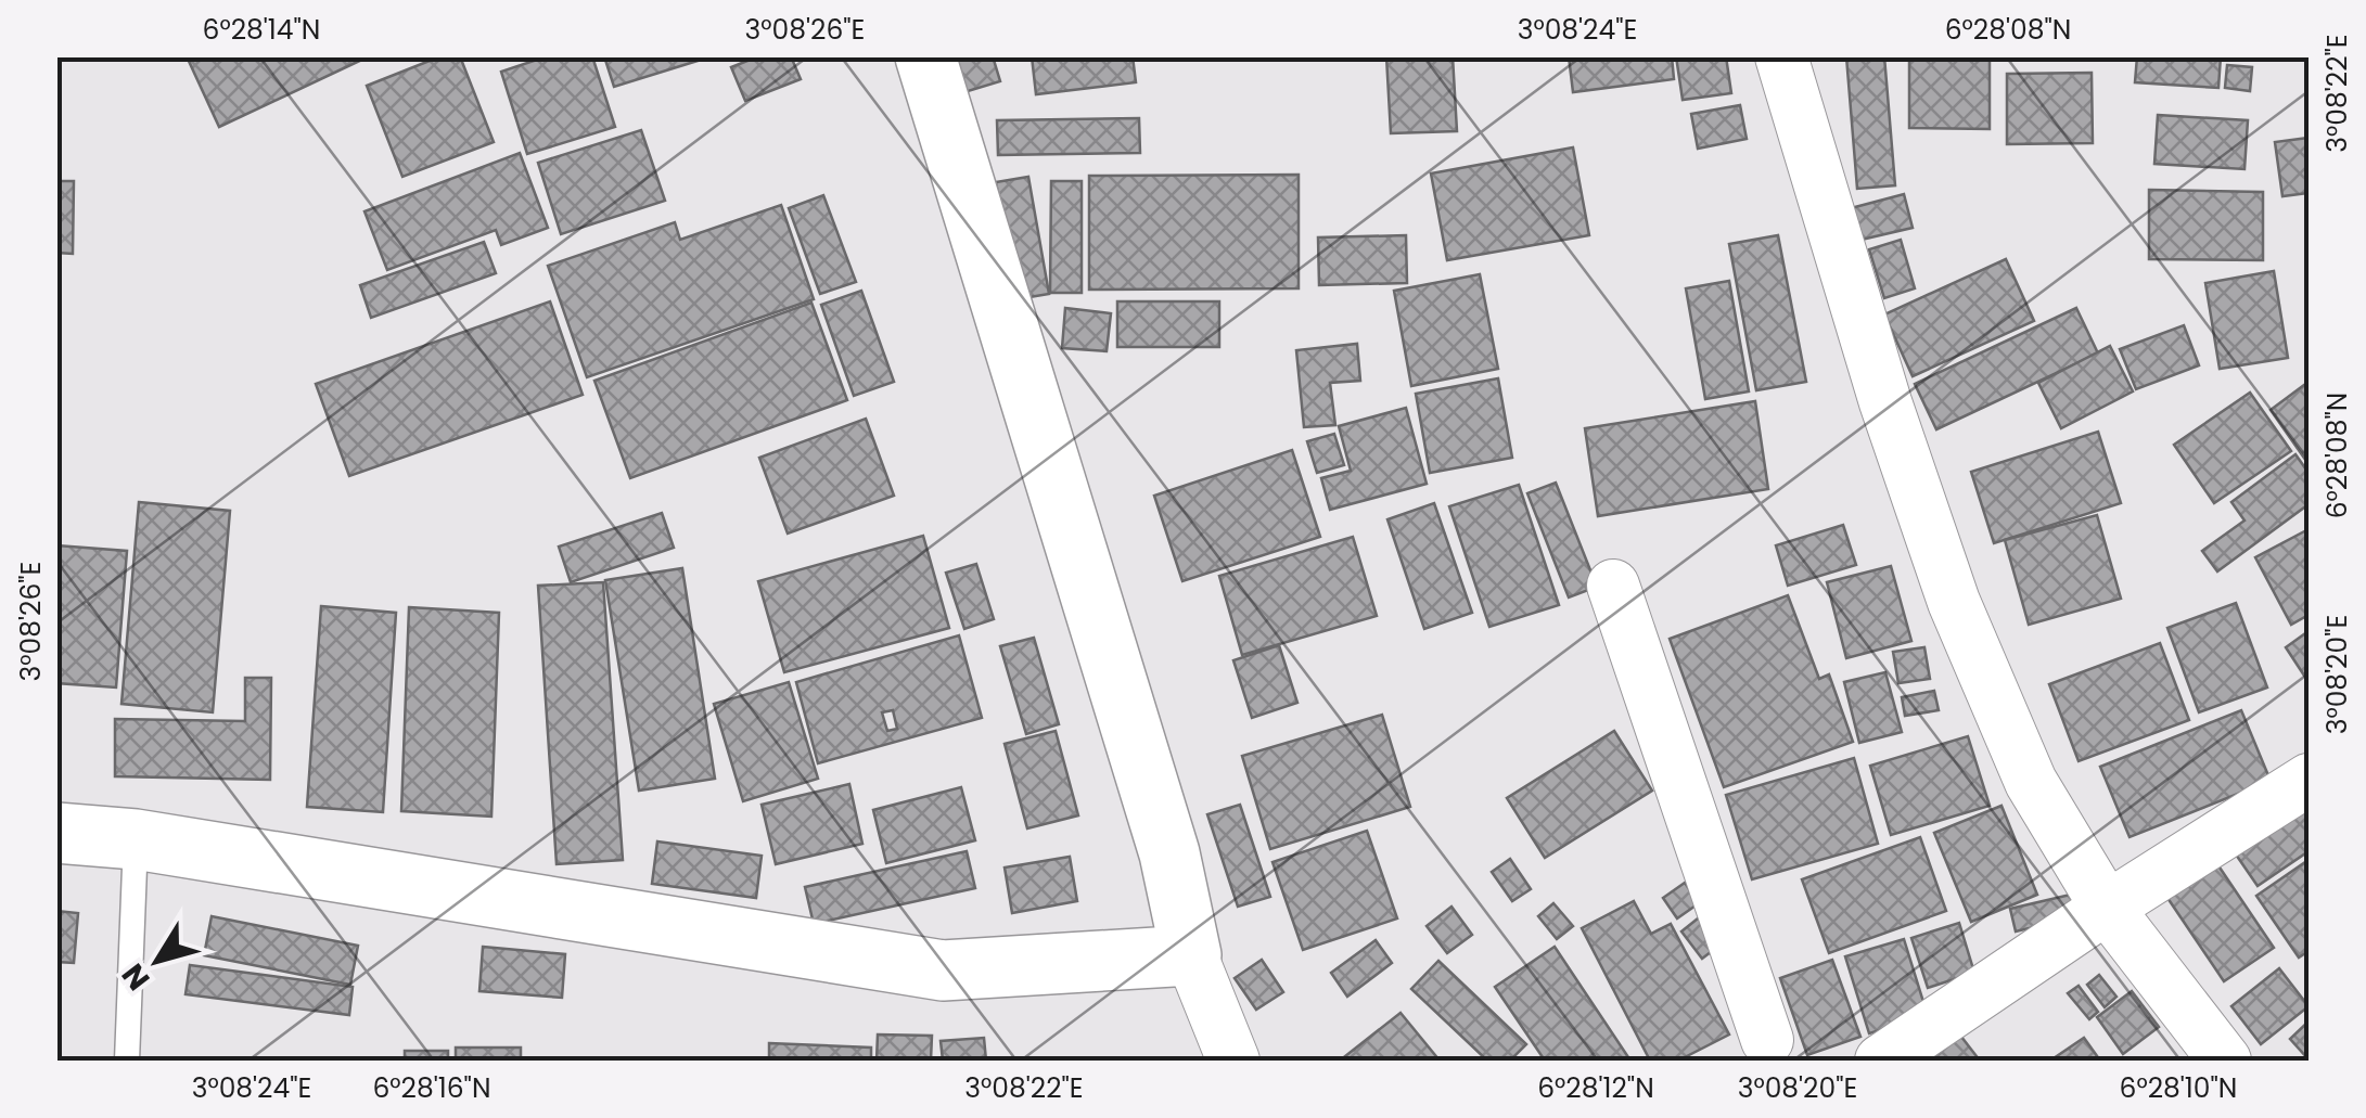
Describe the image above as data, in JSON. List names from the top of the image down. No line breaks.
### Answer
{"north":"bottom left","coordinates":["6°28'14\"N","3°08'26\"E","3°08'24\"E","6°28'08\"N","3°08'22\"E","3°08'20\"E","6°28'16\"N","6°28'12\"N","6°28'10\"N"]}
